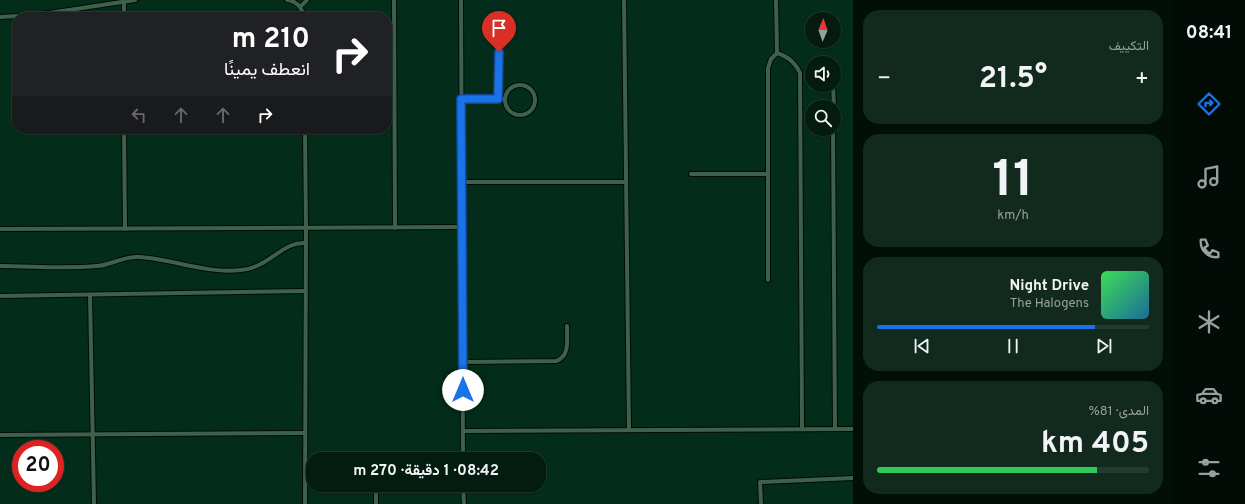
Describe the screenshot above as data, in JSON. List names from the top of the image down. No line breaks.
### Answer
{"north":"top","page":{"tabs":"08:41","tile":["التكييف",["11","km/h"],["المدى · 81%","405 km"]],"turn":["210 m","انعطف يمينًا"],"heat":["−","21.5°","+"],"song":["Night Drive","The Halogens"],"limit":"20","trip":"08:42 · 1 دقيقة · 270 m"}}
